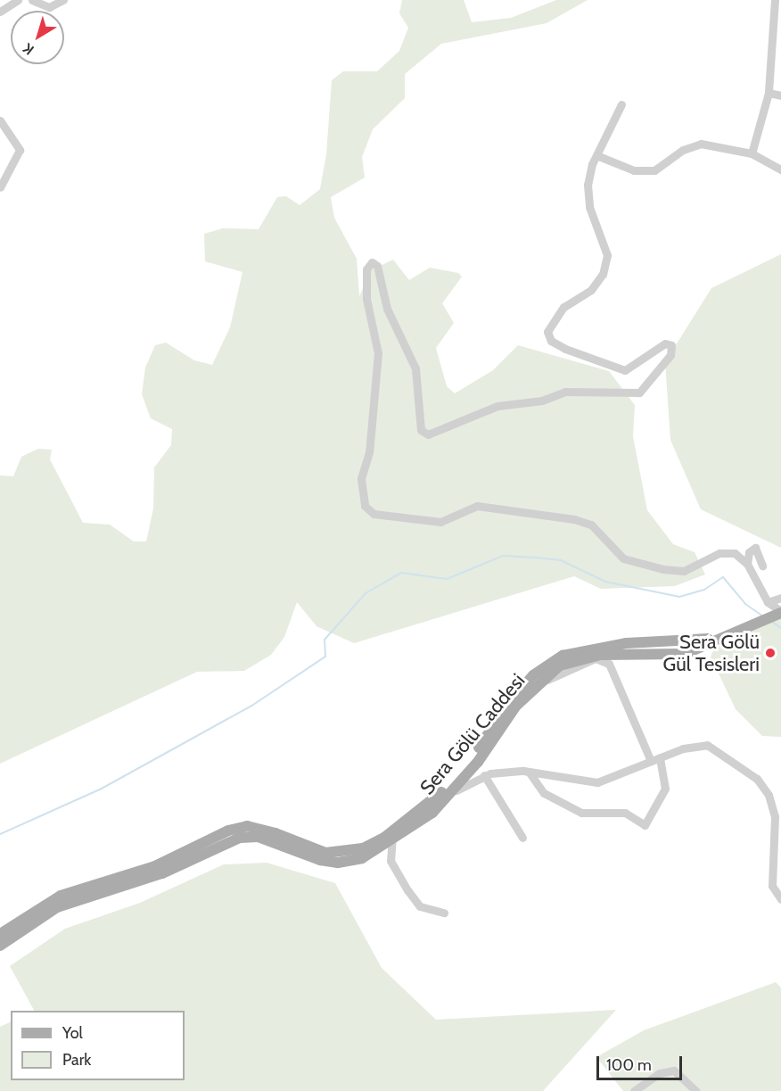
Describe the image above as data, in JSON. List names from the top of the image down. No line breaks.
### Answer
{"streets":{"main road":["Sera Gölü Caddesi"]},"places":["Sera Gölü Gül Tesisleri"],"legend":["Yol","Park"],"scale_bar":"100 m","north":"bottom left"}
